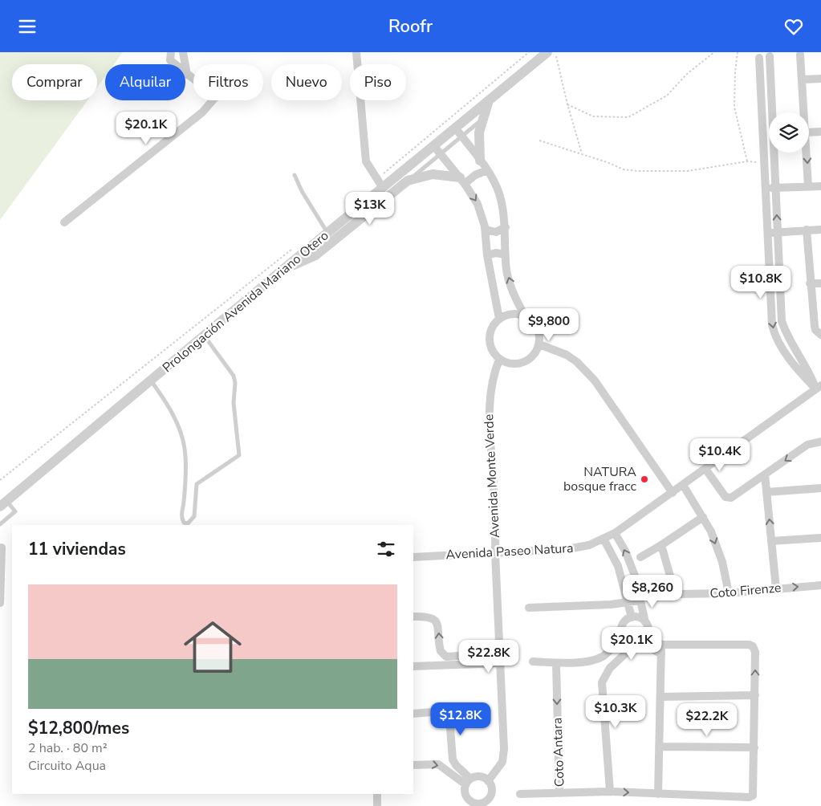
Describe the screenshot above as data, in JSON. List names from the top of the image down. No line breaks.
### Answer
{"streets":{"street":["Prolongación Avenida Mariano Otero","Avenida Monte Verde","Avenida Paseo Natura","Coto Firenze","Coto Antara"]},"crossings":[["Avenida Monte Verde","Avenida Paseo Natura"]],"places":["NATURA bosque fracc"],"page":{"header":"Roofr","chip":["Comprar","Alquilar","Filtros","Nuevo","Piso"],"price":["$20.1K","$13K","$10.8K","$9,800","$10.4K","$8,260","$20.1K","$22.8K","$10.3K","$12.8K","$22.2K"],"heading":"11 viviendas","list":[{"name":"$12,800/mes","note":"2 hab. · 80 m² · Circuito Aqua"}]}}
